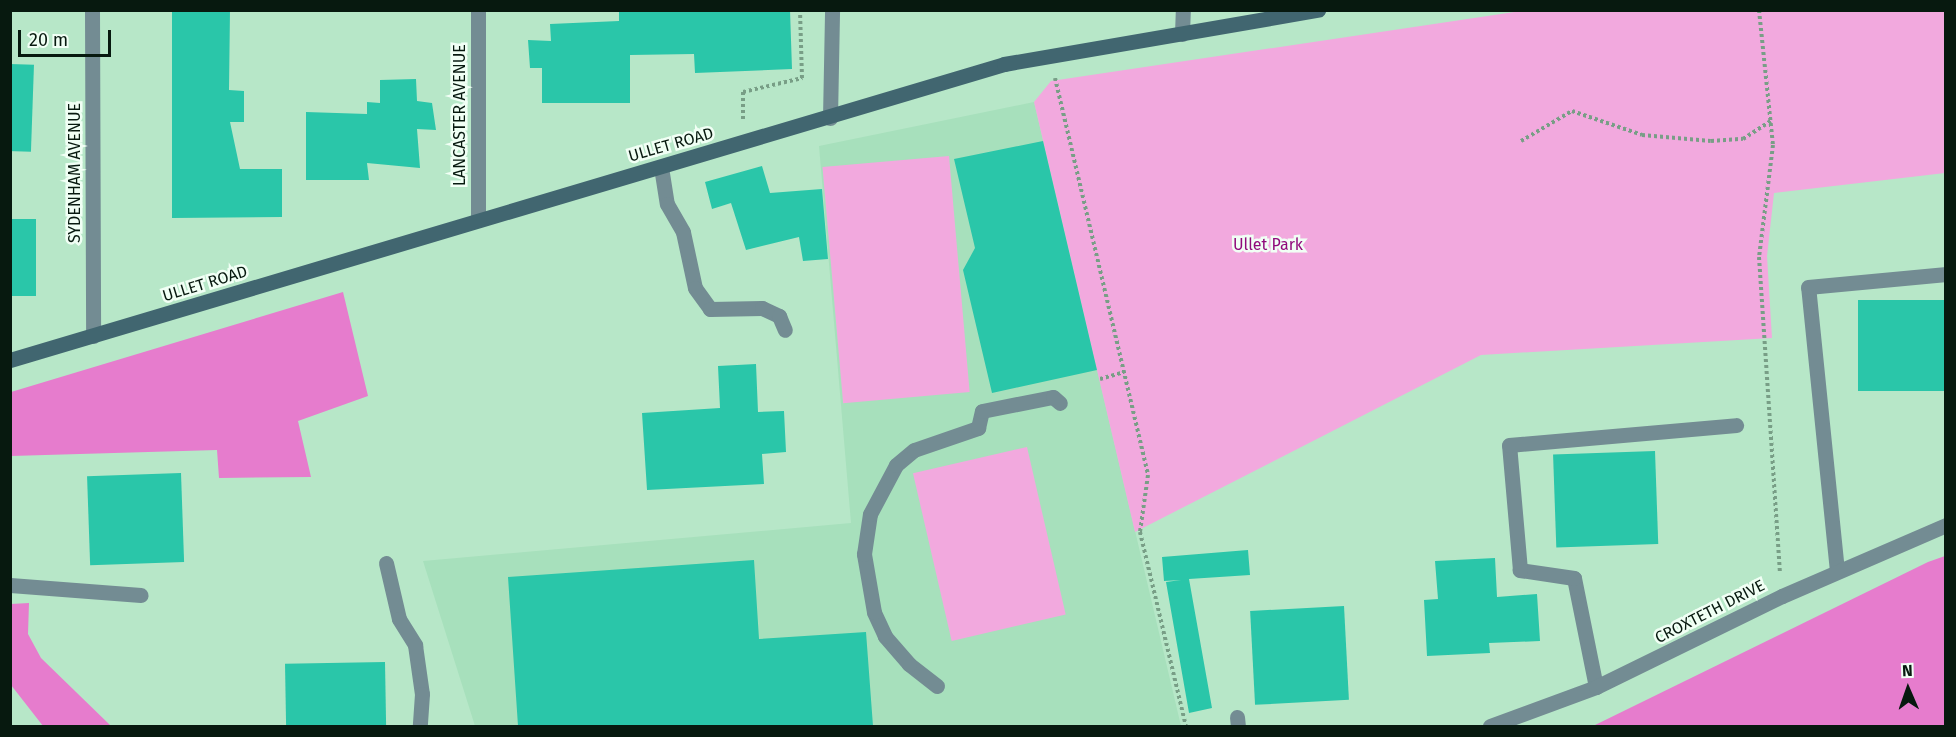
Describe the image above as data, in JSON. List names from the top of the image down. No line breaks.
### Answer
{"streets":{"main road":["ULLET ROAD"],"street":["LANCASTER AVENUE","SYDENHAM AVENUE","CROXTETH DRIVE"]},"crossings":[["LANCASTER AVENUE","ULLET ROAD"],["ULLET ROAD","SYDENHAM AVENUE"]],"parks":["Ullet Park"],"scale_bar":"20 m","north":"top"}
